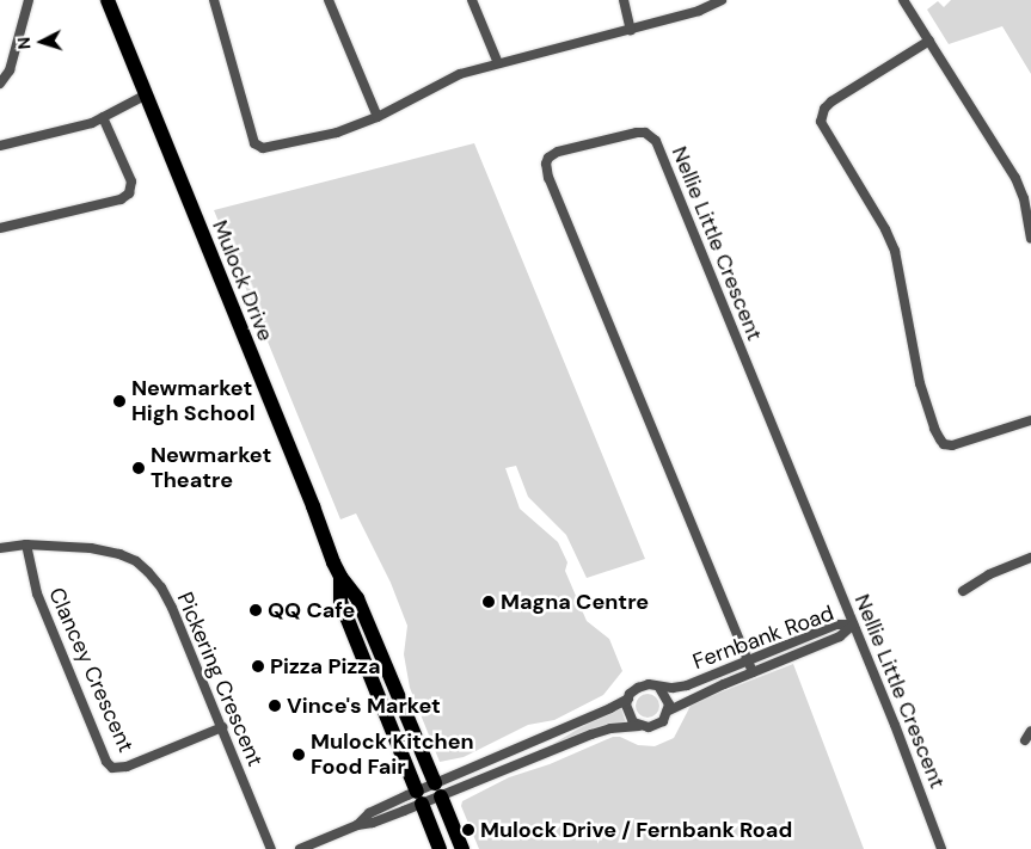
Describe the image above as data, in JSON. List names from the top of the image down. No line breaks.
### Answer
{"streets":{"main road":["Mulock Drive"],"street":["Nellie Little Crescent","Fernbank Road","Clancey Crescent","Pickering Crescent"]},"crossings":[["Nellie Little Crescent","Fernbank Road"],["Clancey Crescent","Pickering Crescent"]],"places":["Newmarket High School","Newmarket Theatre","Magna Centre","QQ Cafe","Pizza Pizza","Vince's Market","Mulock Kitchen Food Fair","Mulock Drive / Fernbank Road"],"north":"left"}
